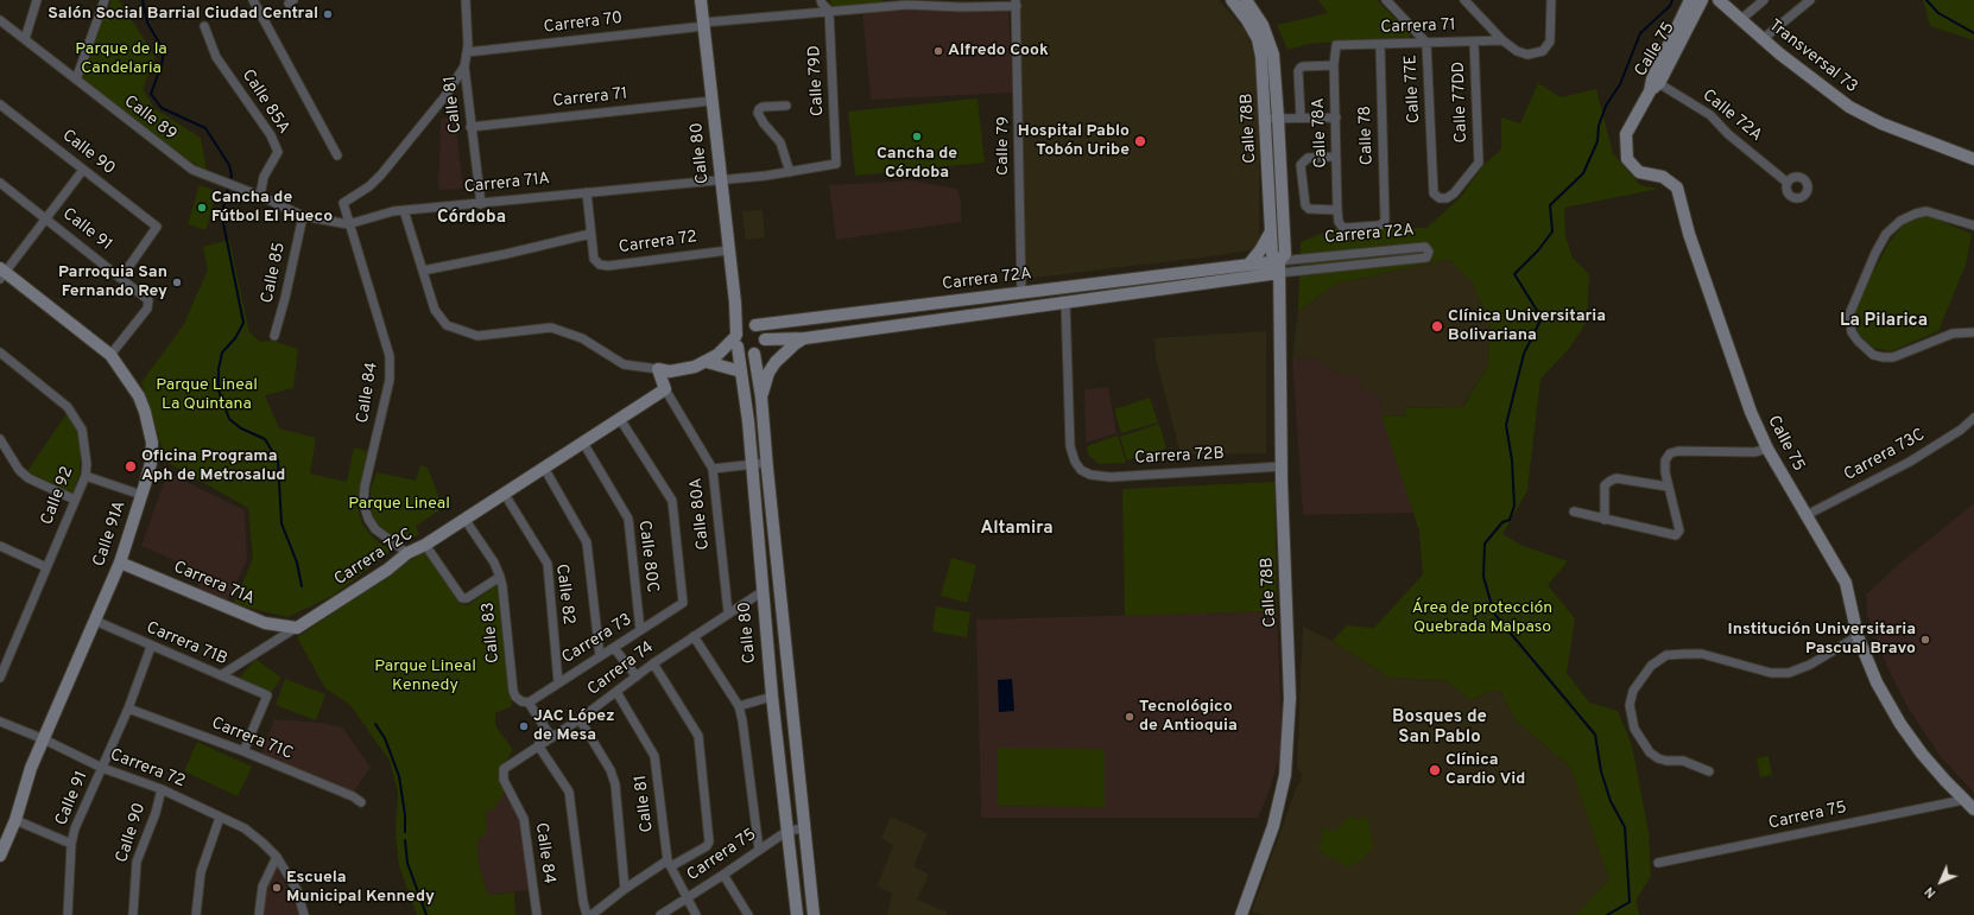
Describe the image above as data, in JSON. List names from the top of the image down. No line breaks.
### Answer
{"streets":{"main road":["Calle 75","Transversal 73","Calle 78B","Calle 80","Carrera 71A","Carrera 72A","Calle 80A","Calle 91A","Carrera 72C"],"street":["Carrera 70","Carrera 71","Calle 79D","Calle 77E","Calle 85A","Calle 77DD","Calle 81","Calle 72A","Calle 89","Calle 78A","Calle 78","Calle 79","Calle 90","Calle 91","Carrera 72","Calle 85","Calle 84","Carrera 73C","Carrera 72B","Calle 92","Calle 80C","Calle 82","Calle 83","Carrera 73","Carrera 71B","Carrera 74","Carrera 71C","Carrera 75"]},"crossings":[["Carrera 70","Calle 79D"],["Carrera 70","Calle 81"],["Carrera 70","Calle 79"],["Carrera 70","Calle 80"],["Carrera 71","Calle 77E"],["Carrera 71","Calle 77DD"],["Carrera 71","Calle 81"],["Carrera 71","Calle 78A"],["Carrera 71","Calle 78"],["Carrera 71","Calle 80"],["Calle 75","Calle 72A"],["Calle 75","Carrera 73C"],["Calle 75","Carrera 75"],["Calle 79D","Carrera 71A"],["Calle 77E","Calle 77DD"],["Calle 85A","Carrera 71A"],["Calle 81","Carrera 71A"],["Calle 81","Carrera 74"],["Calle 81","Carrera 75"],["Calle 89","Carrera 71A"],["Calle 78B","Carrera 72A"],["Calle 78B","Carrera 72B"],["Calle 78A","Carrera 72A"],["Calle 78","Carrera 72A"],["Calle 79","Carrera 72A"],["Calle 90","Calle 91"],["Calle 90","Carrera 72"],["Calle 80","Carrera 71A"],["Calle 80","Carrera 72A"],["Calle 80","Carrera 72"],["Calle 80","Carrera 74"],["Calle 80","Carrera 75"],["Carrera 71A","Calle 85"],["Carrera 71A","Calle 84"],["Carrera 71A","Calle 91A"],["Carrera 71A","Carrera 72C"],["Calle 91","Carrera 72"],["Calle 91","Calle 91A"],["Calle 91","Carrera 71B"],["Calle 91","Carrera 71C"],["Carrera 72A","Carrera 72B"],["Carrera 72","Calle 91A"],["Calle 84","Carrera 72C"],["Calle 84","Carrera 74"],["Calle 80A","Carrera 72C"],["Calle 80A","Carrera 74"],["Calle 91A","Carrera 71B"],["Calle 80C","Carrera 72C"],["Calle 80C","Carrera 73"],["Carrera 72C","Calle 82"],["Carrera 72C","Calle 83"],["Carrera 72C","Carrera 73"],["Carrera 72C","Carrera 71B"],["Calle 82","Carrera 73"],["Calle 83","Carrera 73"],["Calle 83","Carrera 74"],["Carrera 71B","Carrera 71C"]],"districts":["Córdoba","La Pilarica","Altamira","Bosques de San Pablo"],"parks":["Parque de la Candelaria","Parque Lineal La Quintana","Parque Lineal","Área de protección Quebrada Malpaso","Parque Lineal Kennedy"],"places":["Salón Social Barrial Ciudad Central","Alfredo Cook","Cancha de Córdoba","Hospital Pablo Tobón Uribe","Cancha de Fútbol El Hueco","Parroquia San Fernando Rey","Clínica Universitaria Bolivariana","Oficina Programa Aph de Metrosalud","Institución Universitaria Pascual Bravo","Tecnológico de Antioquia","JAC López de Mesa","Clínica Cardio Vid","Escuela Municipal Kennedy"],"north":"bottom left"}
